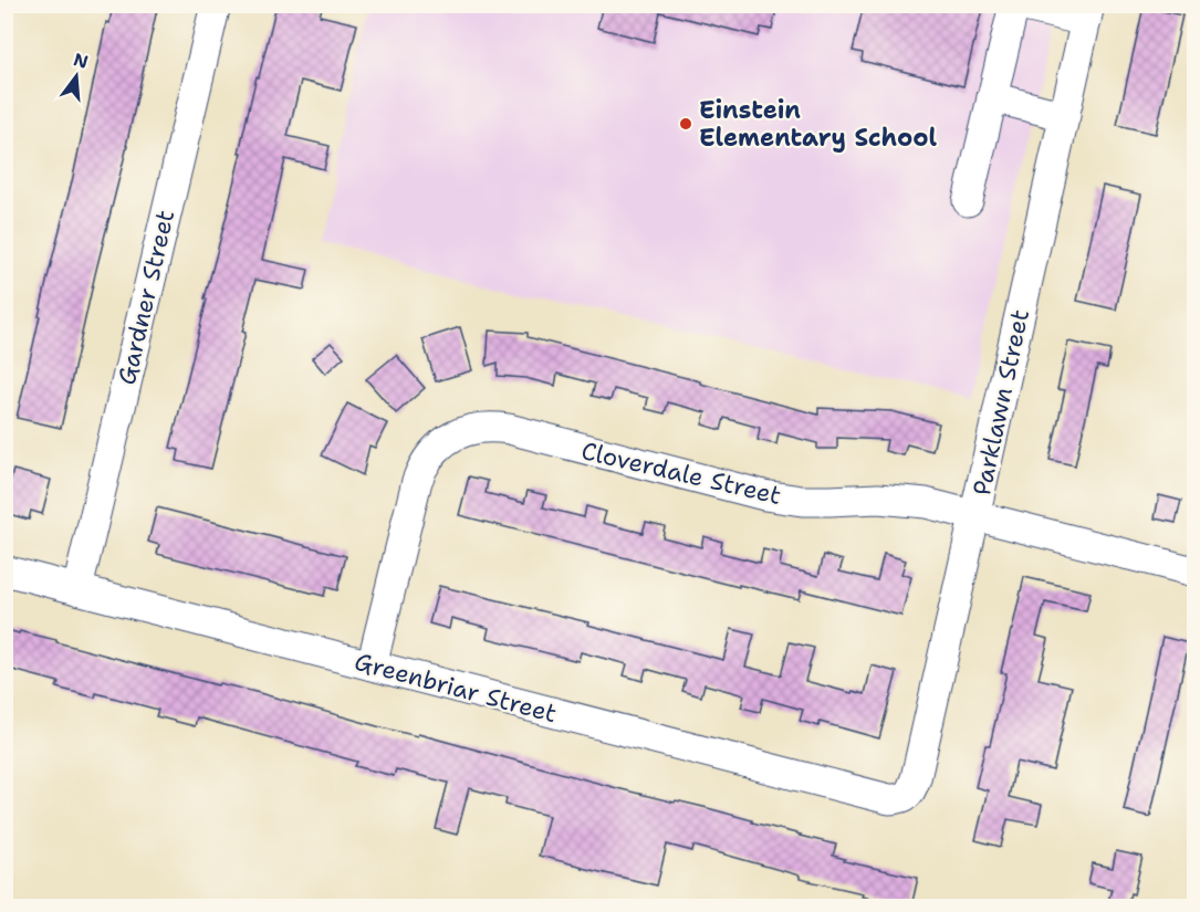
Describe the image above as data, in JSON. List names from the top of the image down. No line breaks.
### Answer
{"streets":{"street":["Gardner Street","Parklawn Street","Cloverdale Street","Greenbriar Street"]},"crossings":[["Gardner Street","Greenbriar Street"],["Parklawn Street","Cloverdale Street"],["Parklawn Street","Greenbriar Street"],["Cloverdale Street","Greenbriar Street"]],"places":["Einstein Elementary School"],"north":"top"}
